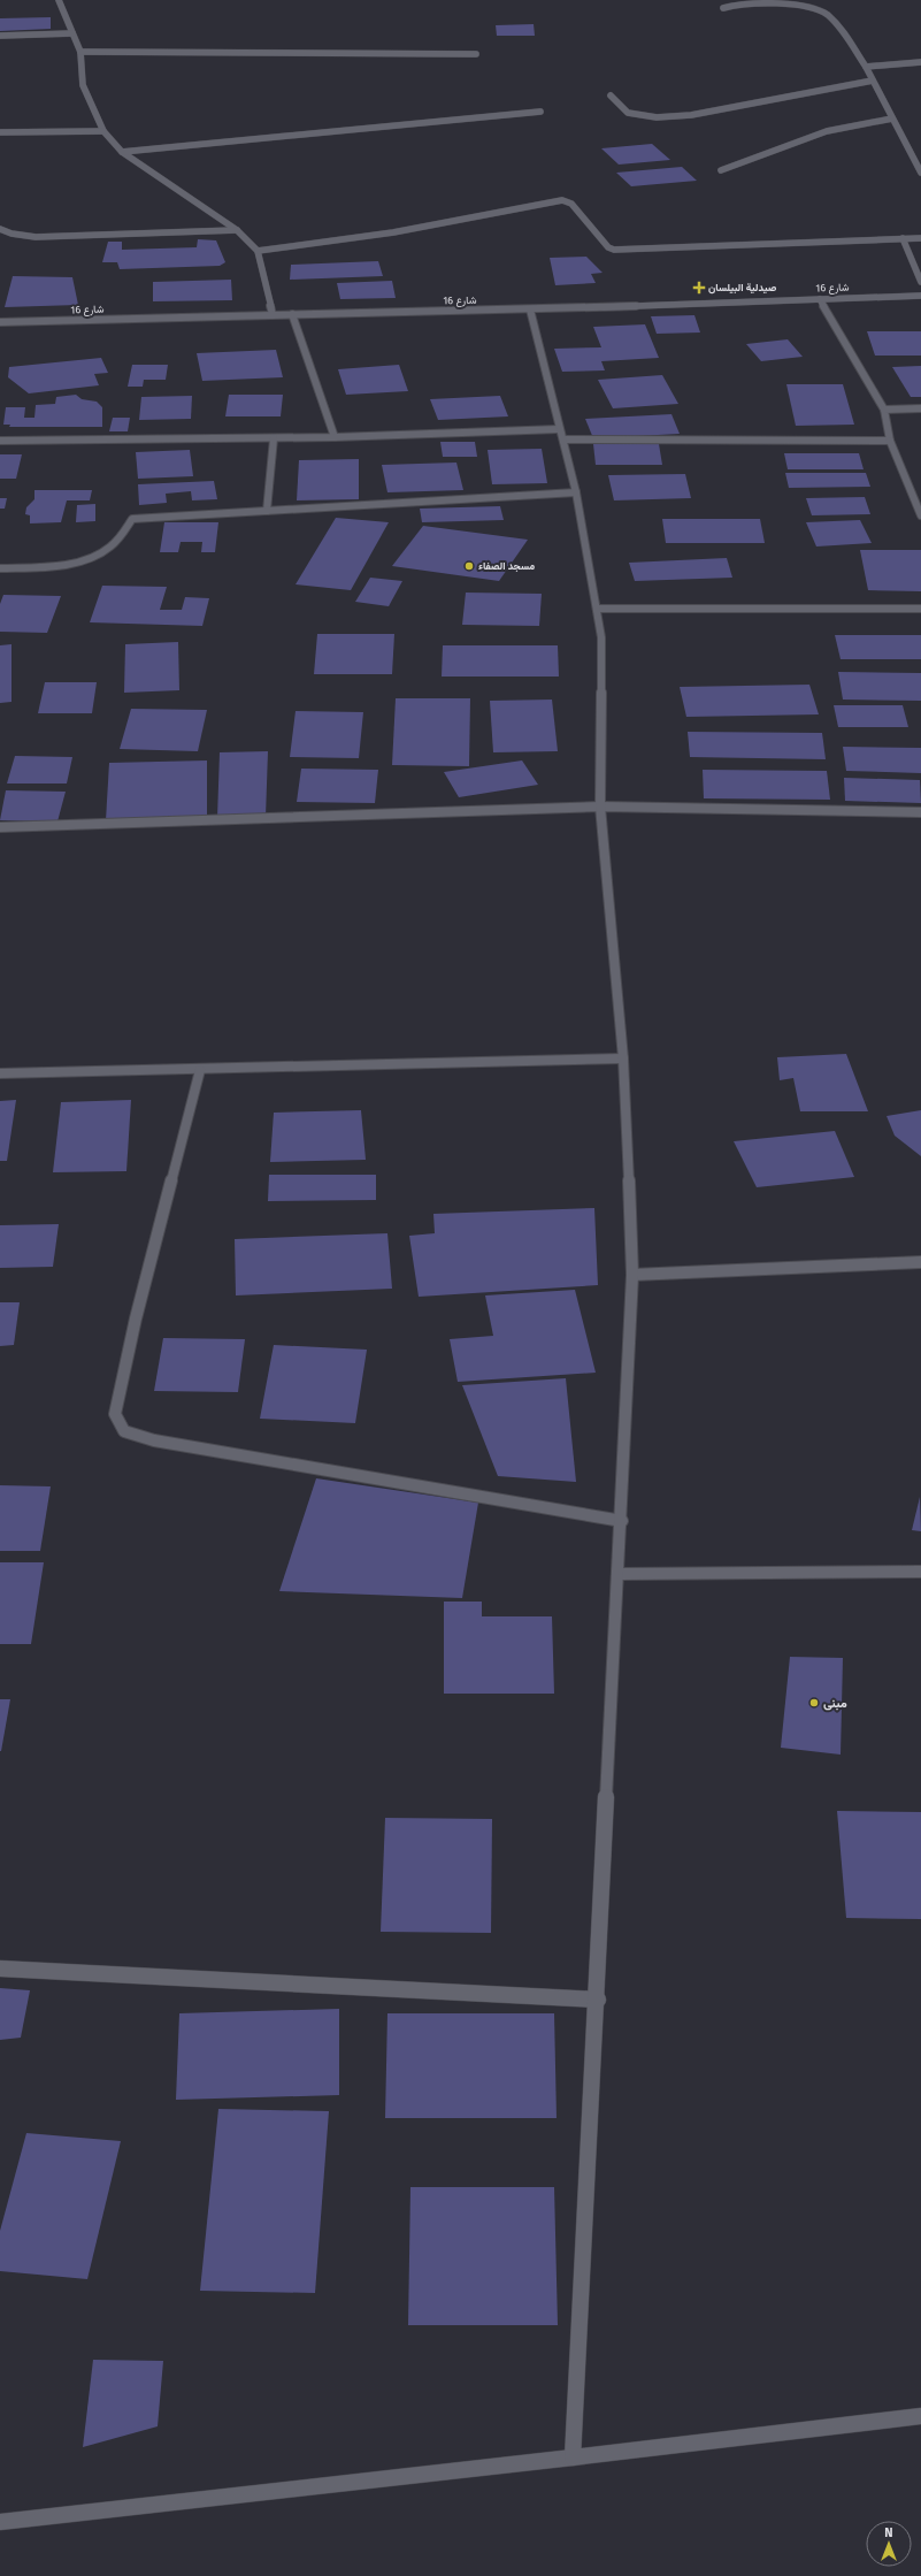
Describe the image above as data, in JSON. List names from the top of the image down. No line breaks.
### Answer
{"streets":{"street":["شارع 16"]},"places":{"health":["صيدلية البيلسان"],"other":["مسجد الصفاء","مبنى"]},"north":"top"}
